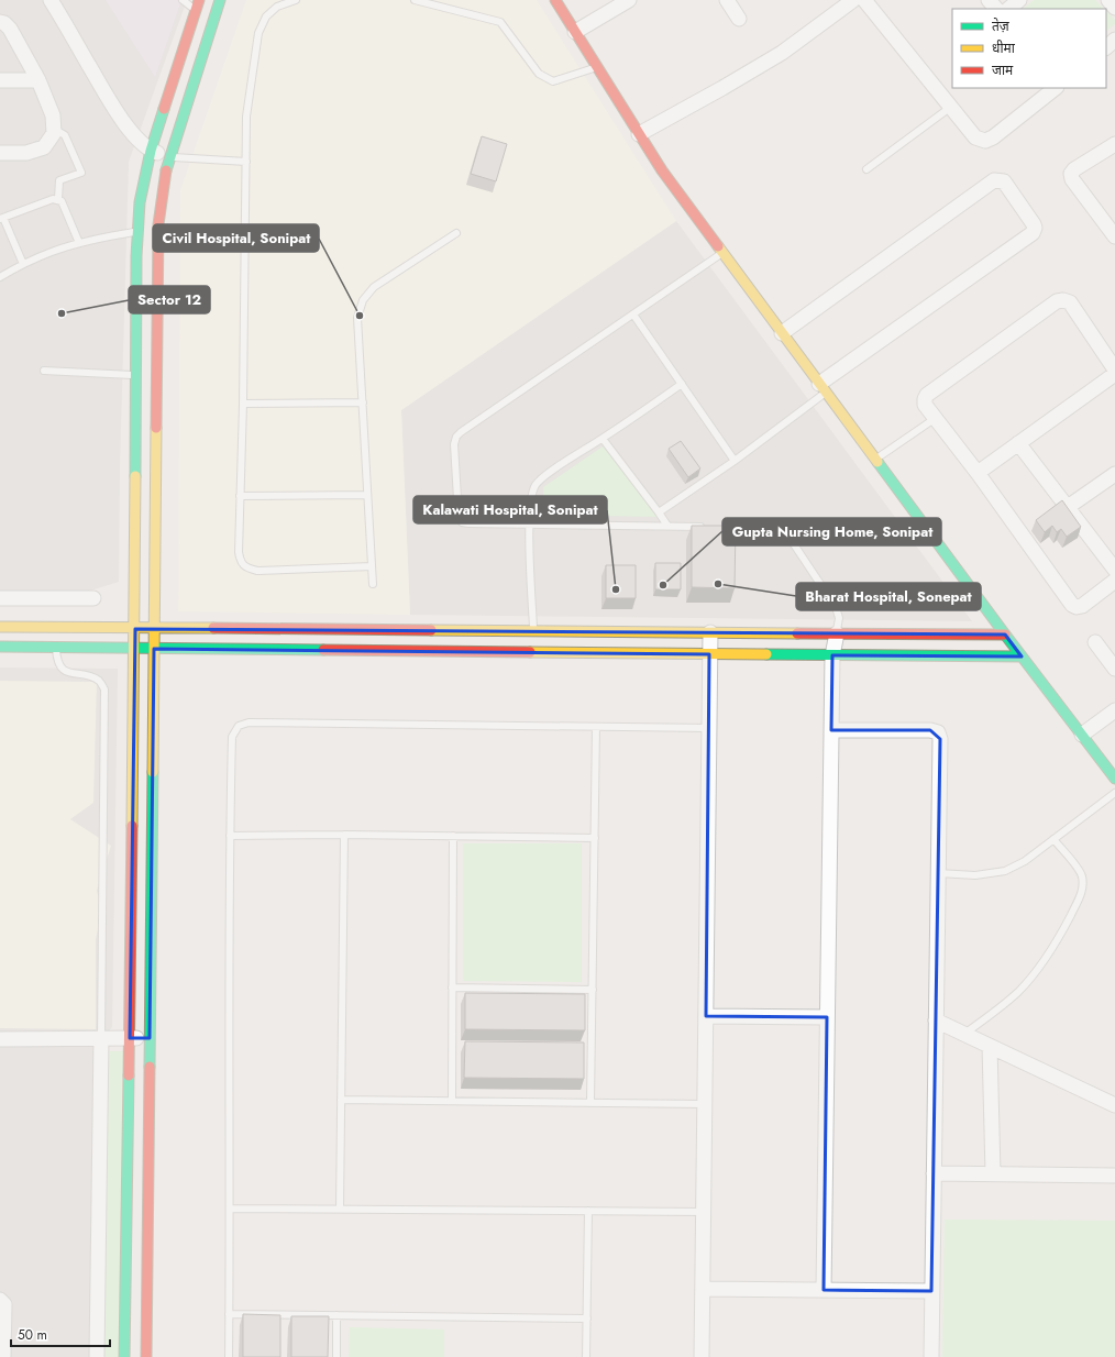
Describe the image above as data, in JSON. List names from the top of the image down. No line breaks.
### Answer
{"places":["Sector 12","Civil Hospital, Sonipat","Bharat Hospital, Sonepat","Gupta Nursing Home, Sonipat","Kalawati Hospital, Sonipat"],"legend":["तेज़","धीमा","जाम"],"scale_bar":"50 m"}
